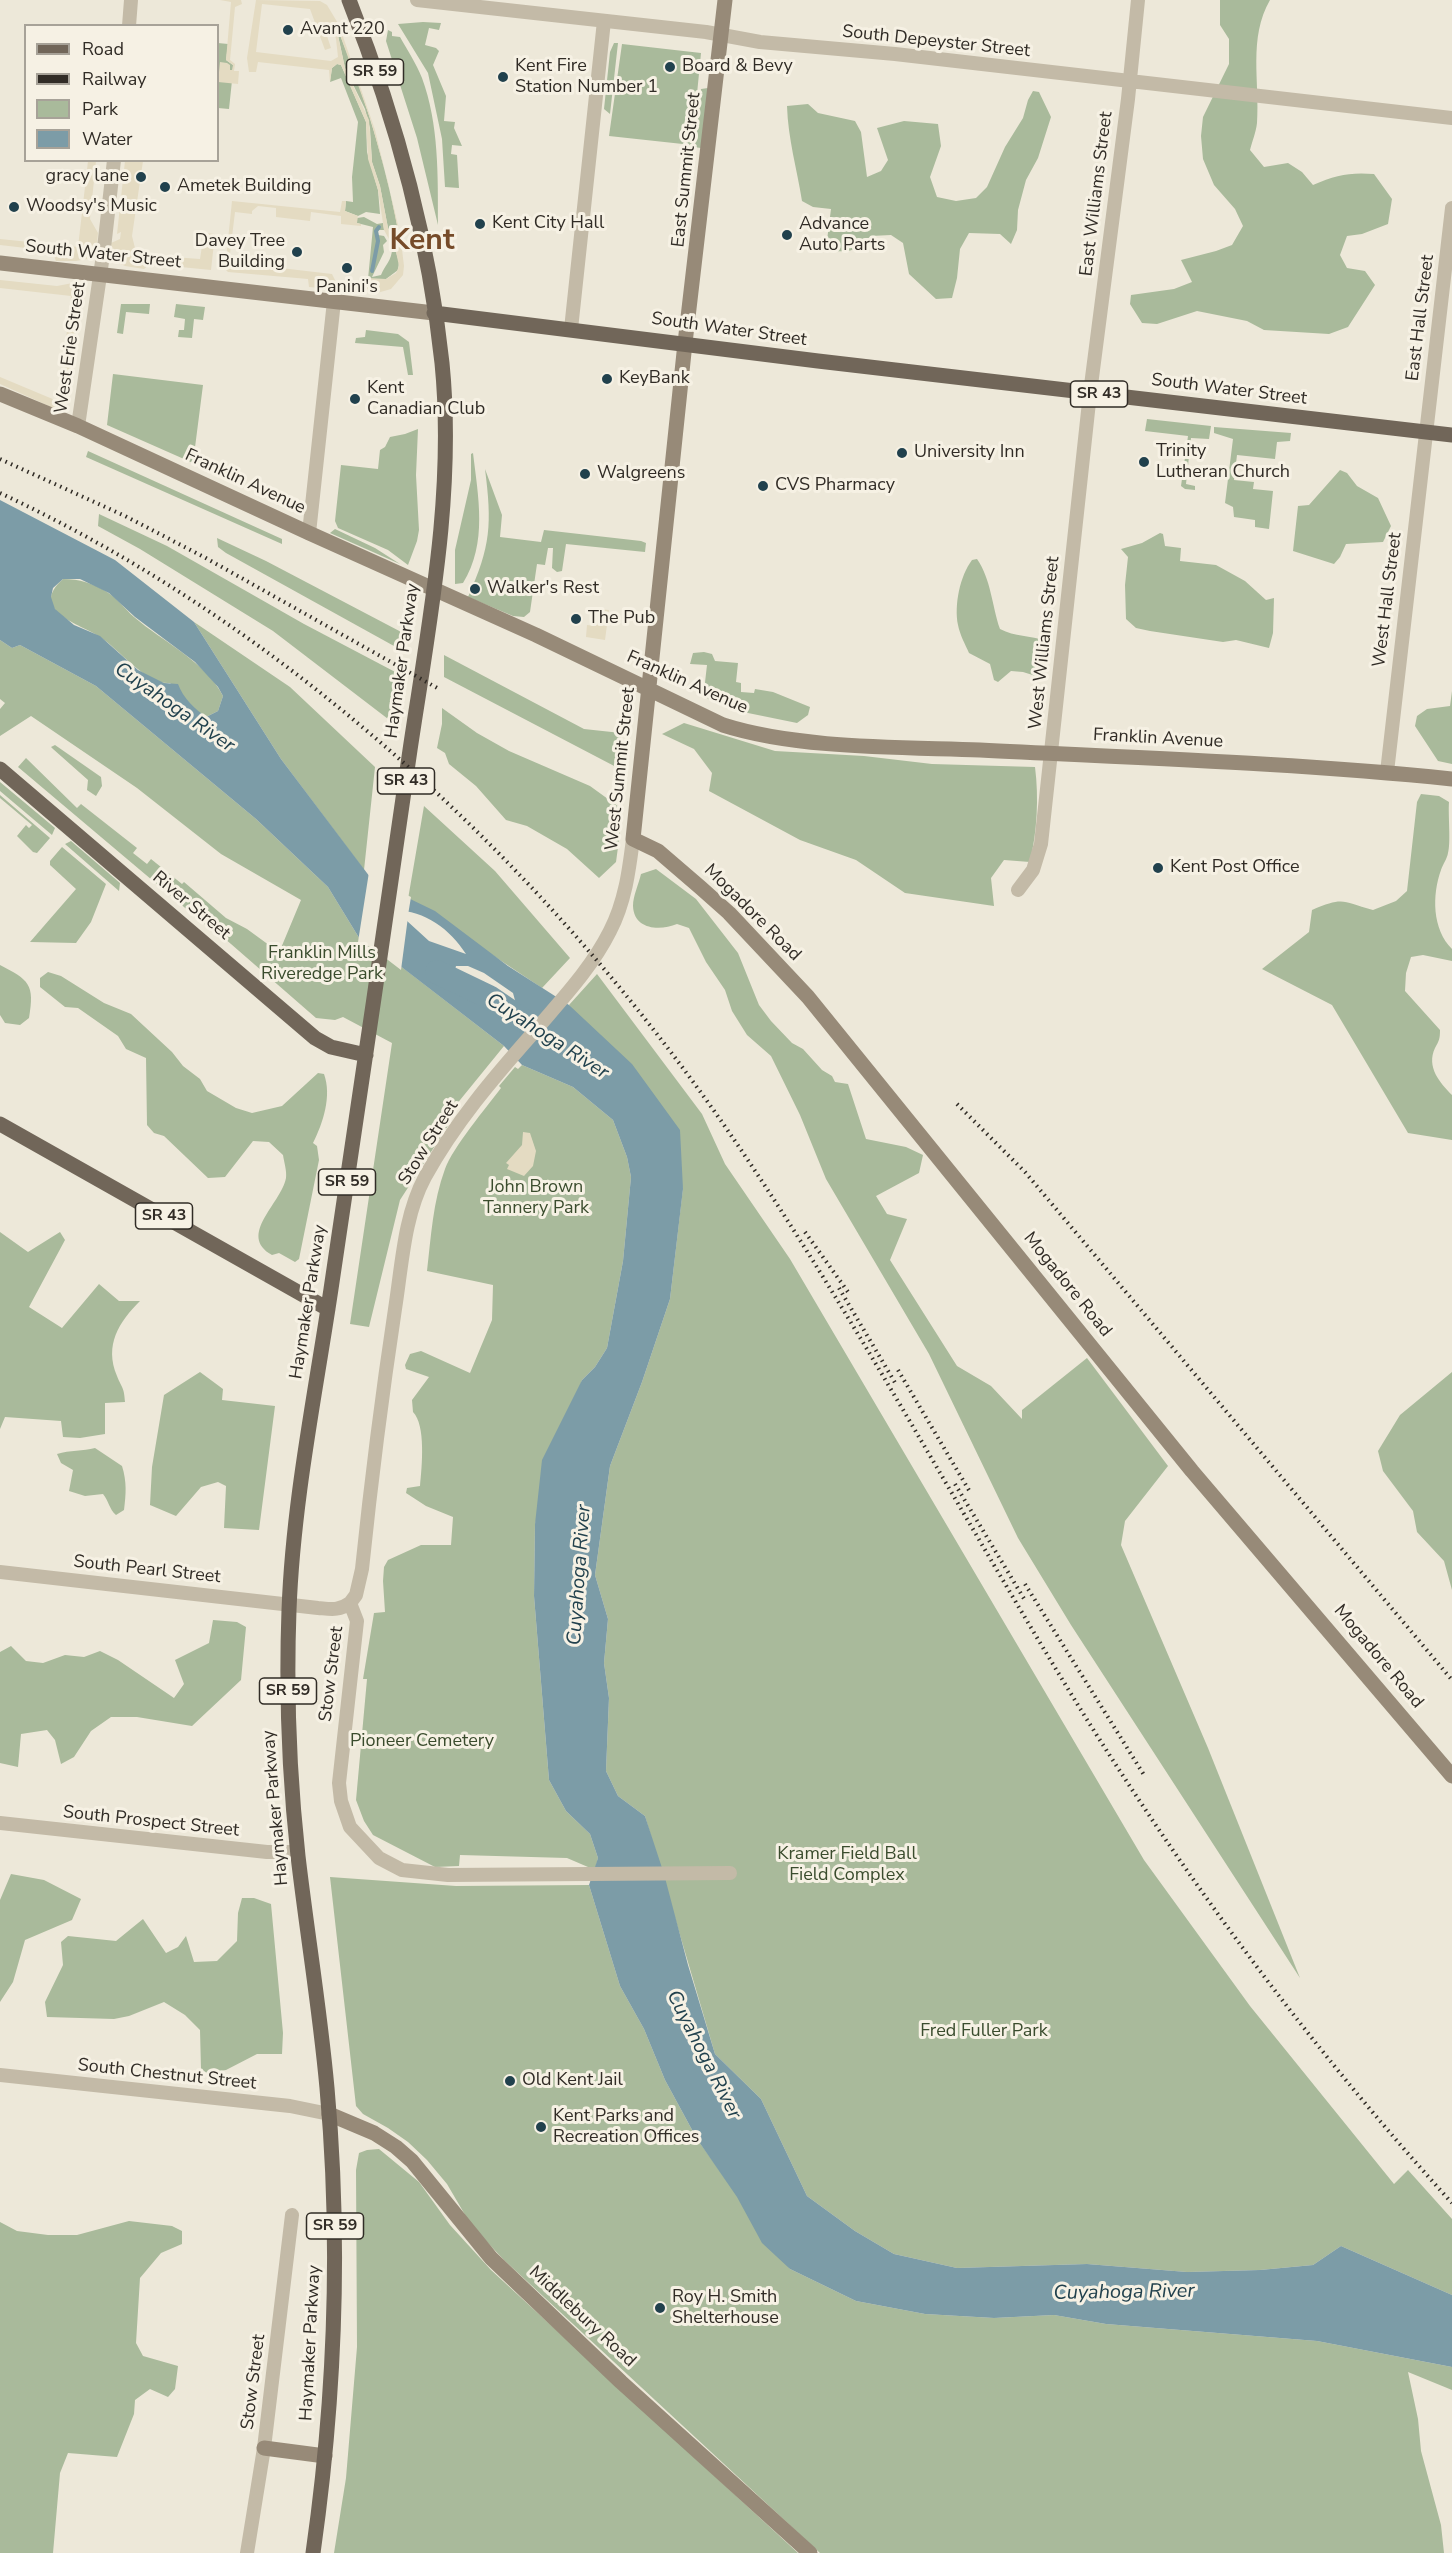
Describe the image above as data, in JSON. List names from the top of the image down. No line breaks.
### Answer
{"streets":{"main road":["SR 59","South Water Street","SR 43","Haymaker Parkway","River Street"],"street":["South Depeyster Street","East Summit Street","East Williams Street","East Hall Street","West Erie Street","Franklin Avenue","West Hall Street","West Williams Street","West Summit Street","Mogadore Road","Stow Street","South Pearl Street","South Prospect Street","South Chestnut Street","Middlebury Road"]},"crossings":[["South Depeyster Street","East Summit Street"],["South Depeyster Street","East Williams Street"],["East Summit Street","South Water Street"],["East Summit Street","West Summit Street"],["East Williams Street","South Water Street"],["East Williams Street","West Williams Street"],["South Water Street","East Hall Street"],["South Water Street","West Erie Street"],["South Water Street","West Hall Street"],["South Water Street","West Williams Street"],["South Water Street","Haymaker Parkway"],["South Water Street","West Summit Street"],["East Hall Street","West Hall Street"],["West Erie Street","Franklin Avenue"],["SR 43","Haymaker Parkway"],["Franklin Avenue","West Hall Street"],["Franklin Avenue","West Williams Street"],["Franklin Avenue","West Summit Street"],["Haymaker Parkway","River Street"],["Haymaker Parkway","South Pearl Street"],["Haymaker Parkway","South Prospect Street"],["Haymaker Parkway","South Chestnut Street"],["Haymaker Parkway","Middlebury Road"],["West Summit Street","Mogadore Road"],["West Summit Street","Stow Street"],["Stow Street","South Pearl Street"],["South Chestnut Street","Middlebury Road"]],"districts":["Kent"],"water":["Cuyahoga River"],"parks":["Franklin Mills Riveredge Park","John Brown Tannery Park","Pioneer Cemetery","Kramer Field Ball Field Complex","Fred Fuller Park"],"places":["Avant 220","Board & Bevy","Kent Fire Station Number 1","gracy lane","Ametek Building","Woodsy's Music","Kent City Hall","Advance Auto Parts","Davey Tree Building","Panini's","KeyBank","Kent Canadian Club","University Inn","Trinity Lutheran Church","Walgreens","CVS Pharmacy","Walker's Rest","The Pub","Kent Post Office","Old Kent Jail","Kent Parks and Recreation Offices","Roy H. Smith Shelterhouse"],"legend":["Road","Railway","Park","Water"]}
